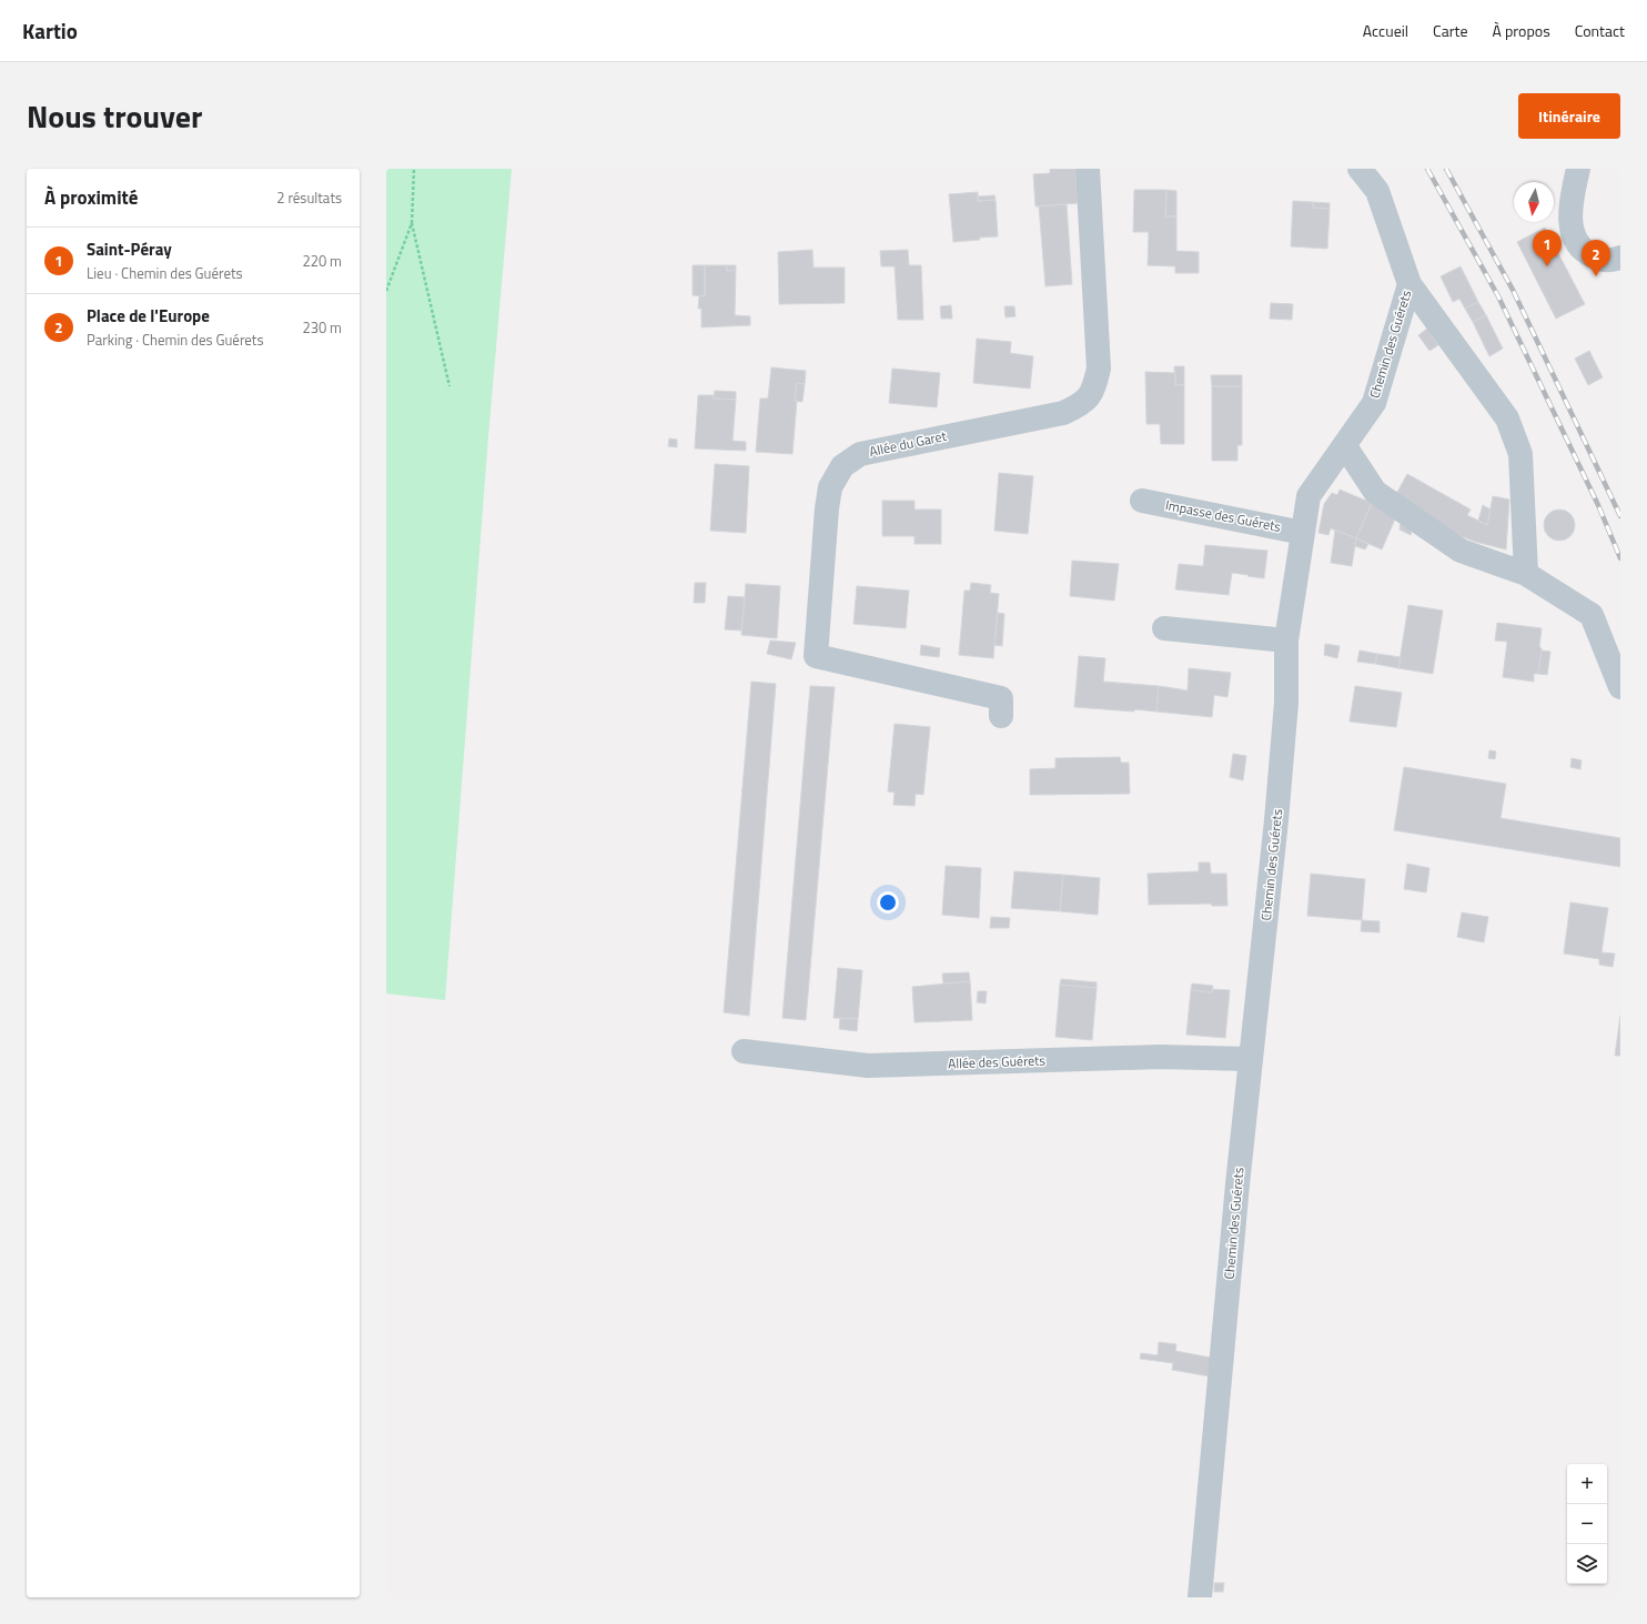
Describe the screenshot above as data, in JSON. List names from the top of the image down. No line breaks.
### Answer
{"streets":{"street":["Chemin des Guérets","Allée du Garet","Impasse des Guérets","Allée des Guérets"]},"crossings":[["Chemin des Guérets","Impasse des Guérets"],["Chemin des Guérets","Allée des Guérets"]],"north":"bottom","page":{"header":"Kartio","nav":["Accueil","Carte","À propos","Contact"],"title":"Nous trouver","buttons":"Itinéraire","heading":["À proximité","2 résultats"],"list":[{"mark":"1","name":"Saint-Péray","note":"Lieu · Chemin des Guérets","value":"220 m"},{"mark":"2","name":"Place de l'Europe","note":"Parking · Chemin des Guérets","value":"230 m"}],"pins":["1","2"],"map_buttons":["+","−"]}}
